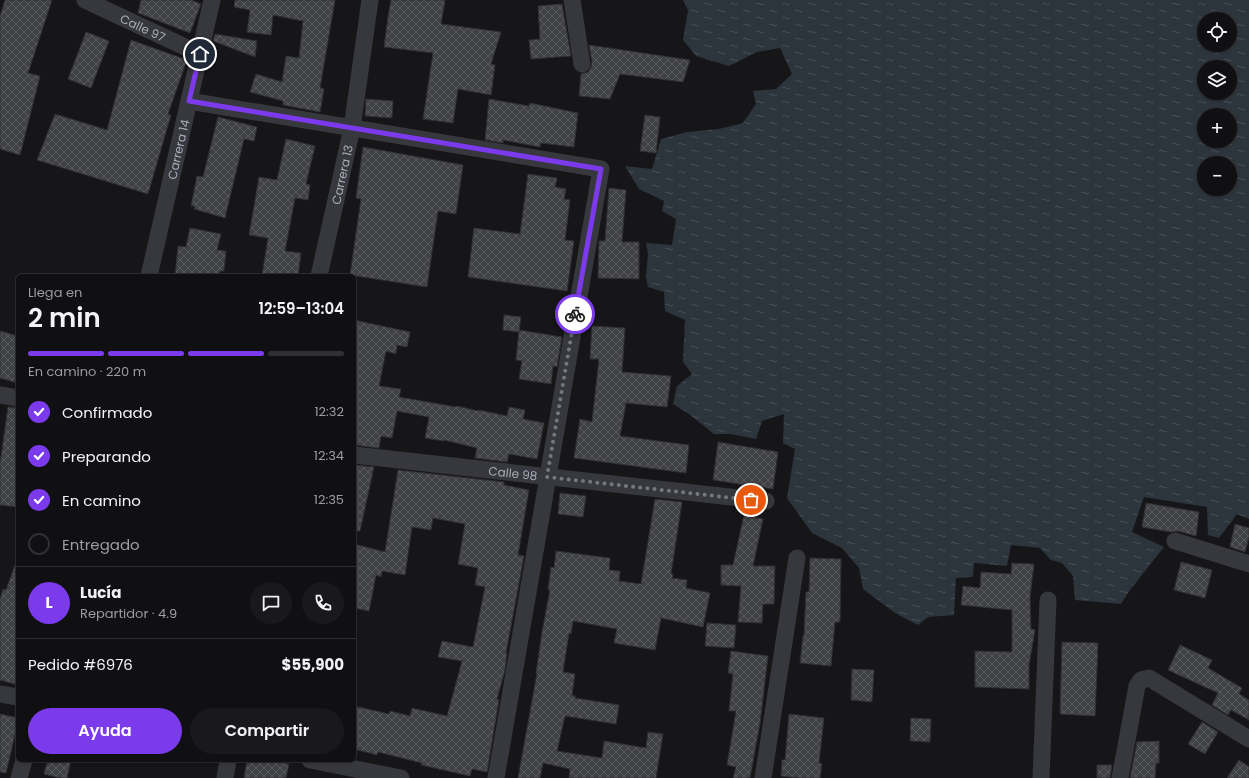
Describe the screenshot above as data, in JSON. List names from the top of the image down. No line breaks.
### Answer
{"streets":{"street":["Calle 97","Carrera 14","Carrera 13","Calle 98"]},"crossings":[["Calle 97","Carrera 14"]],"page":{"map_buttons":["+","−"],"heading":["2 min","Llega en","12:59–13:04"],"panel":["Lucía","Repartidor · 4.9","Pedido #6976","$55,900"],"bar":"En camino · 220 m","list":[["Confirmado","12:32"],["Preparando","12:34"],["En camino","12:35"],"Entregado"],"round":"L","buttons":["Ayuda","Compartir"]}}
